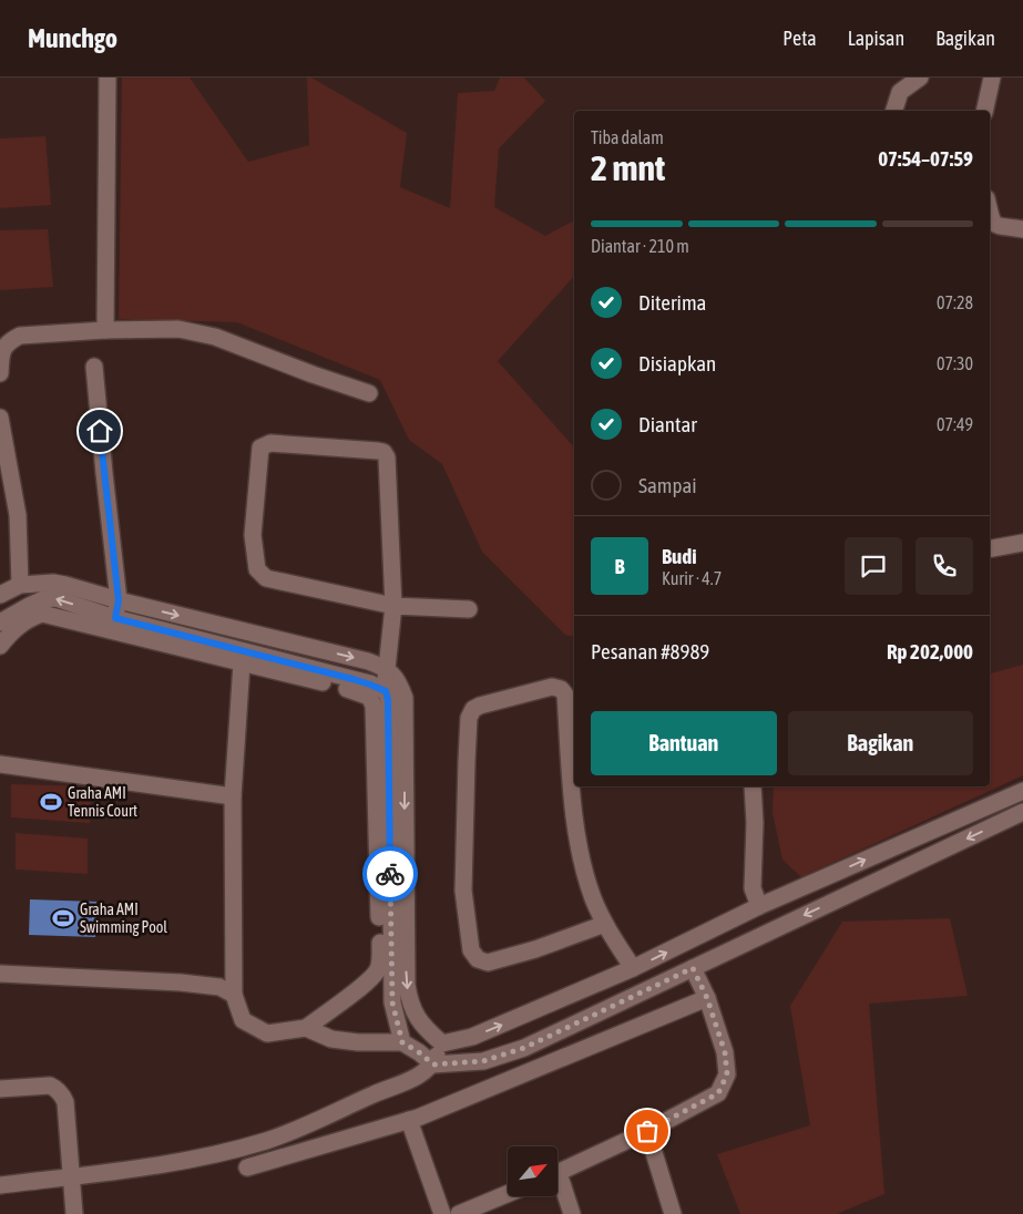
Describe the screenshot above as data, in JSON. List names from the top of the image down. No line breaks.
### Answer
{"places":{"sports":["Graha AMI Tennis Court","Graha AMI Swimming Pool"]},"north":"top right","page":{"header":"Munchgo","nav":["Peta","Lapisan","Bagikan"],"heading":["2 mnt","Tiba dalam","07:54–07:59"],"panel":["Budi","Kurir · 4.7","Pesanan #8989","Rp 202,000"],"bar":"Diantar · 210 m","list":[["Diterima","07:28"],["Disiapkan","07:30"],["Diantar","07:49"],"Sampai"],"round":"B","buttons":["Bantuan","Bagikan"]}}
